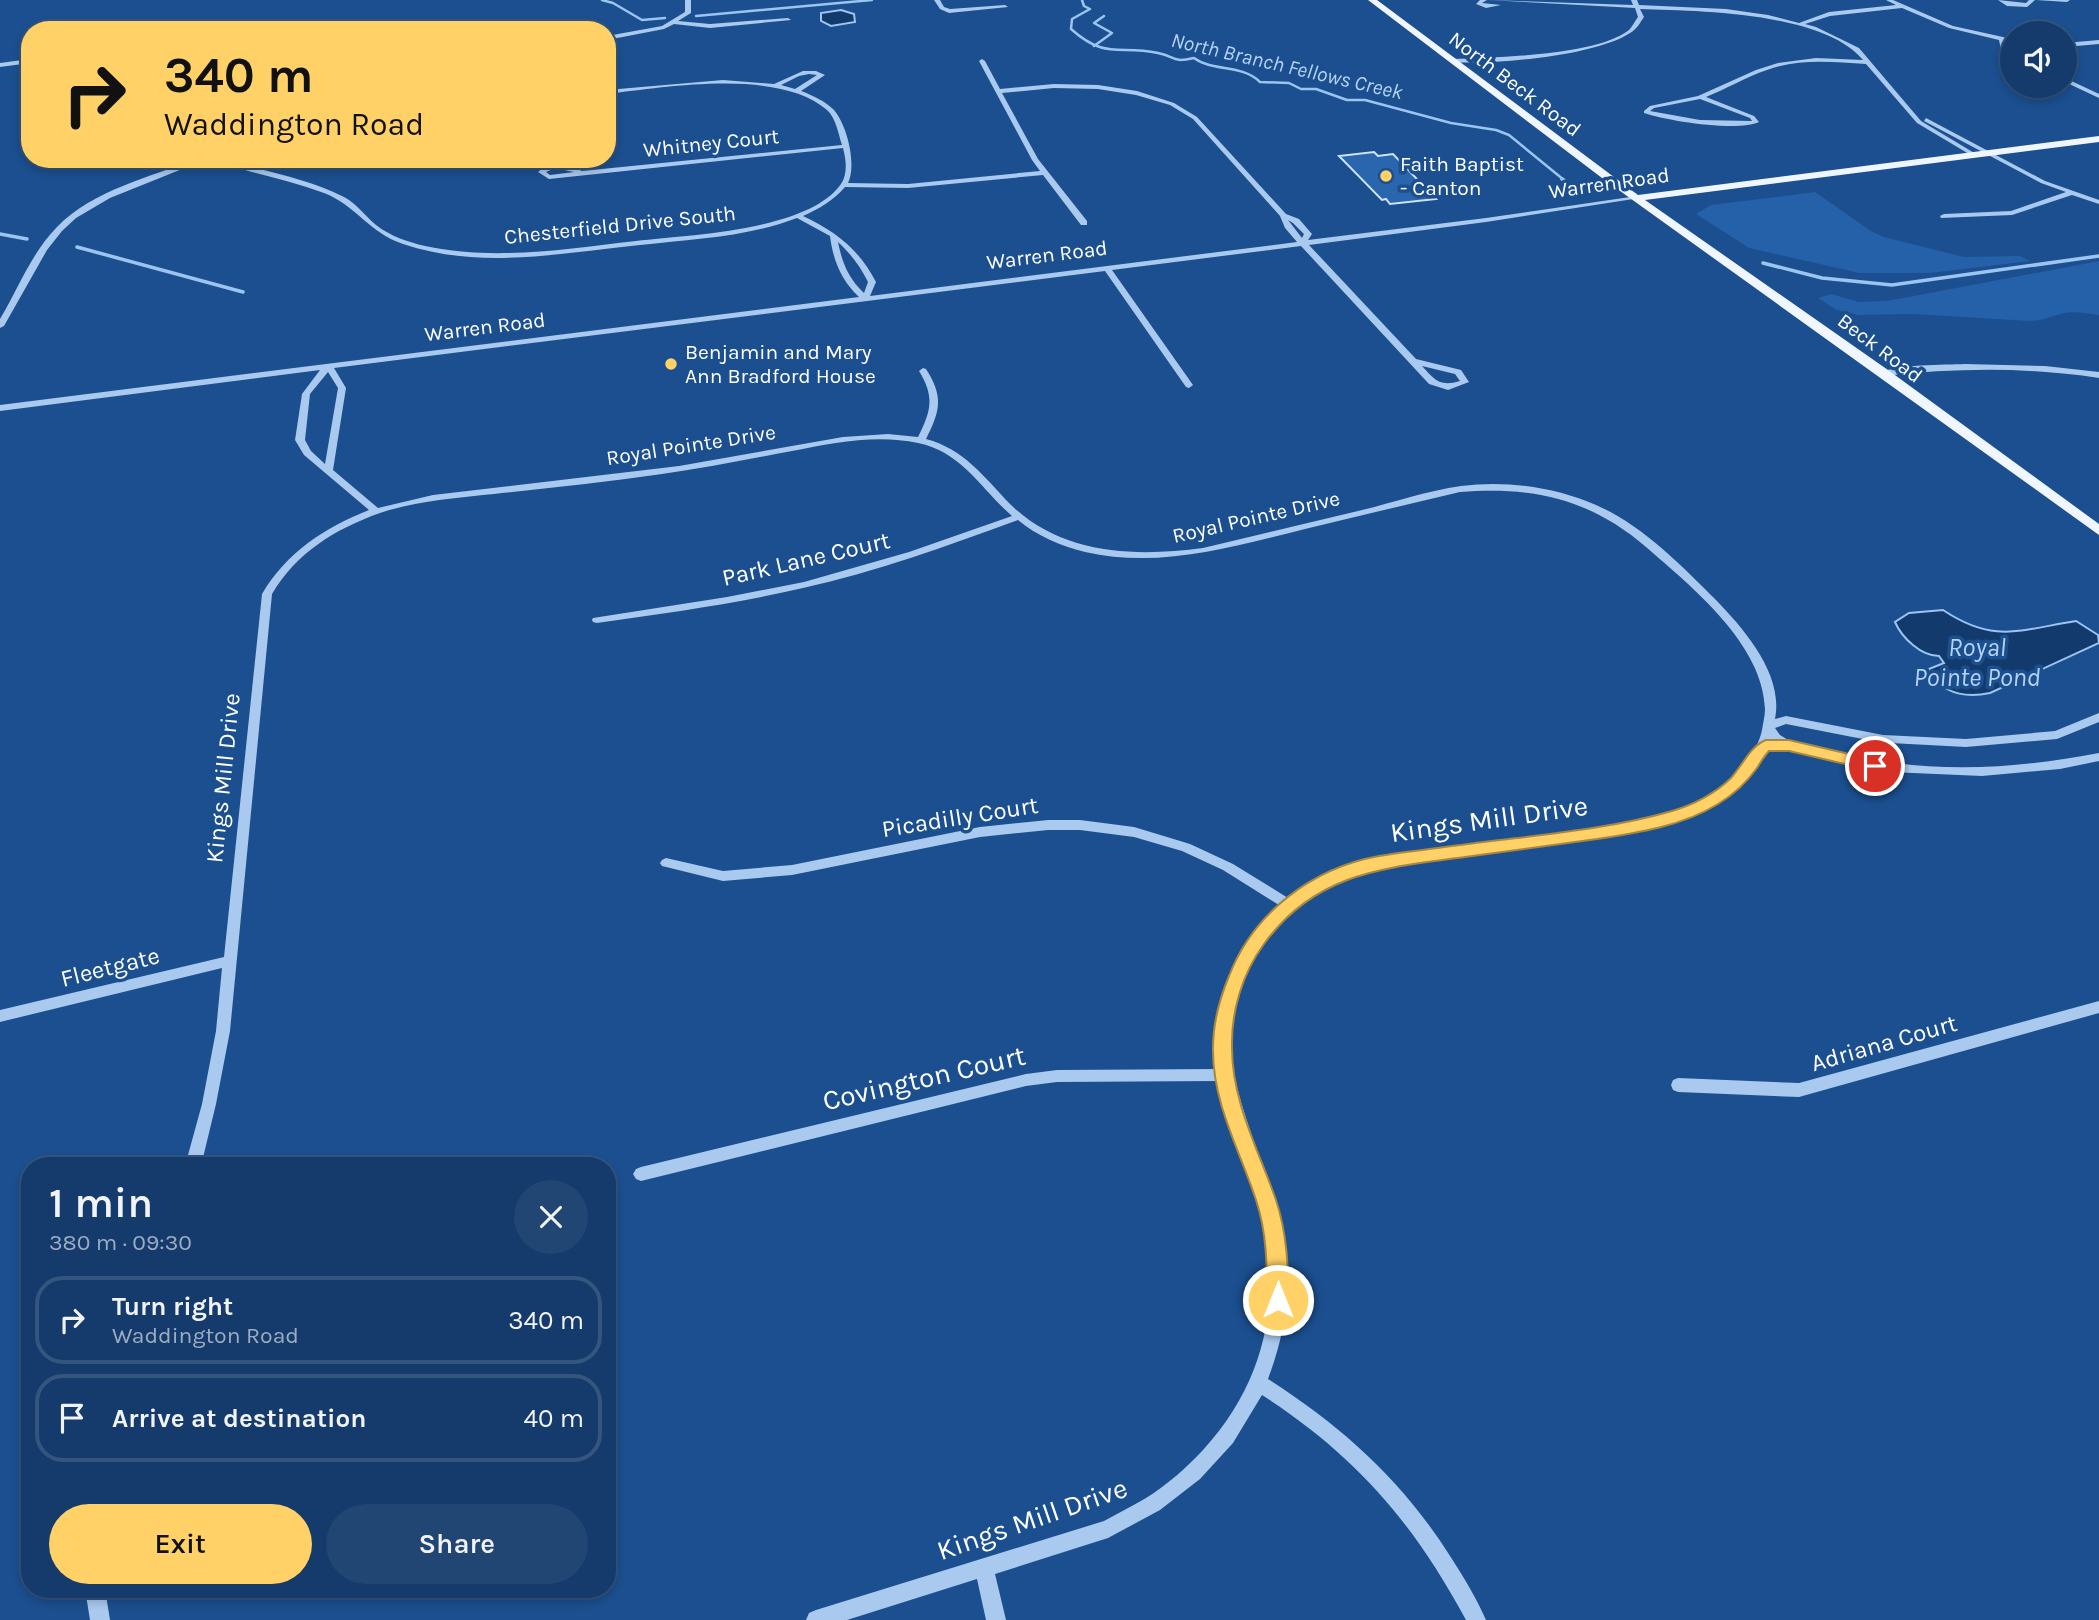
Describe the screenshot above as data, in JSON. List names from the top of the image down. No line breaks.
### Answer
{"streets":{"main road":["North Beck Road","Warren Road","Beck Road"],"street":["Whitney Court","Chesterfield Drive South","Royal Pointe Drive","Park Lane Court","Kings Mill Drive","Picadilly Court","Fleetgate","Adriana Court","Covington Court"]},"crossings":[["North Beck Road","Warren Road"],["North Beck Road","Beck Road"],["Warren Road","Beck Road"],["Royal Pointe Drive","Park Lane Court"],["Royal Pointe Drive","Kings Mill Drive"],["Kings Mill Drive","Picadilly Court"],["Kings Mill Drive","Fleetgate"],["Kings Mill Drive","Covington Court"]],"water":["North Branch Fellows Creek","Royal Pointe Pond"],"places":["Faith Baptist - Canton","Benjamin and Mary Ann Bradford House"],"page":{"turn":["340 m","Waddington Road"],"heading":["1 min","380 m · 09:30"],"list":[{"name":"Turn right","note":"Waddington Road","value":"340 m"},{"name":"Arrive at destination","value":"40 m"}],"buttons":["Exit","Share"]}}
